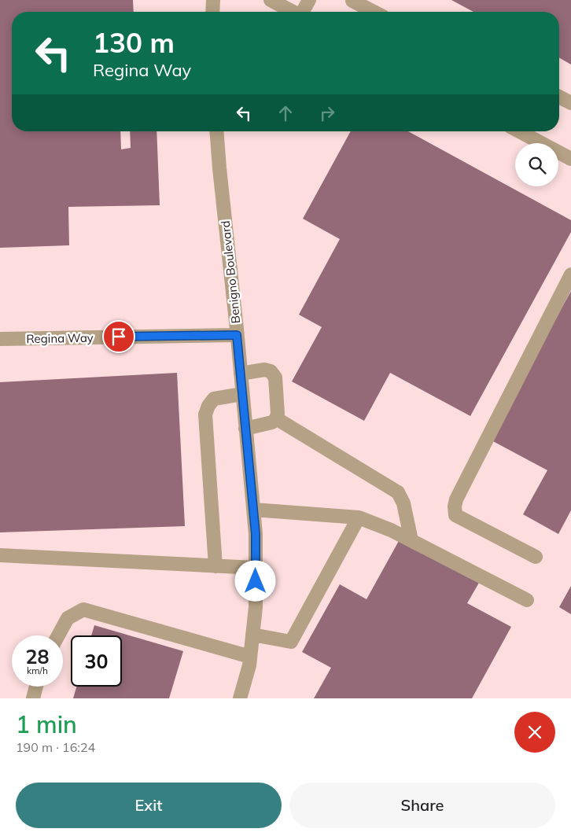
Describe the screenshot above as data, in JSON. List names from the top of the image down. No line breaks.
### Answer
{"streets":{"street":["Benigno Boulevard","Regina Way"]},"crossings":[["Benigno Boulevard","Regina Way"]],"page":{"turn":["130 m","Regina Way"],"speed":"28 km/h","limit":"30","heading":["1 min","190 m · 16:24"],"buttons":["Exit","Share"]}}
